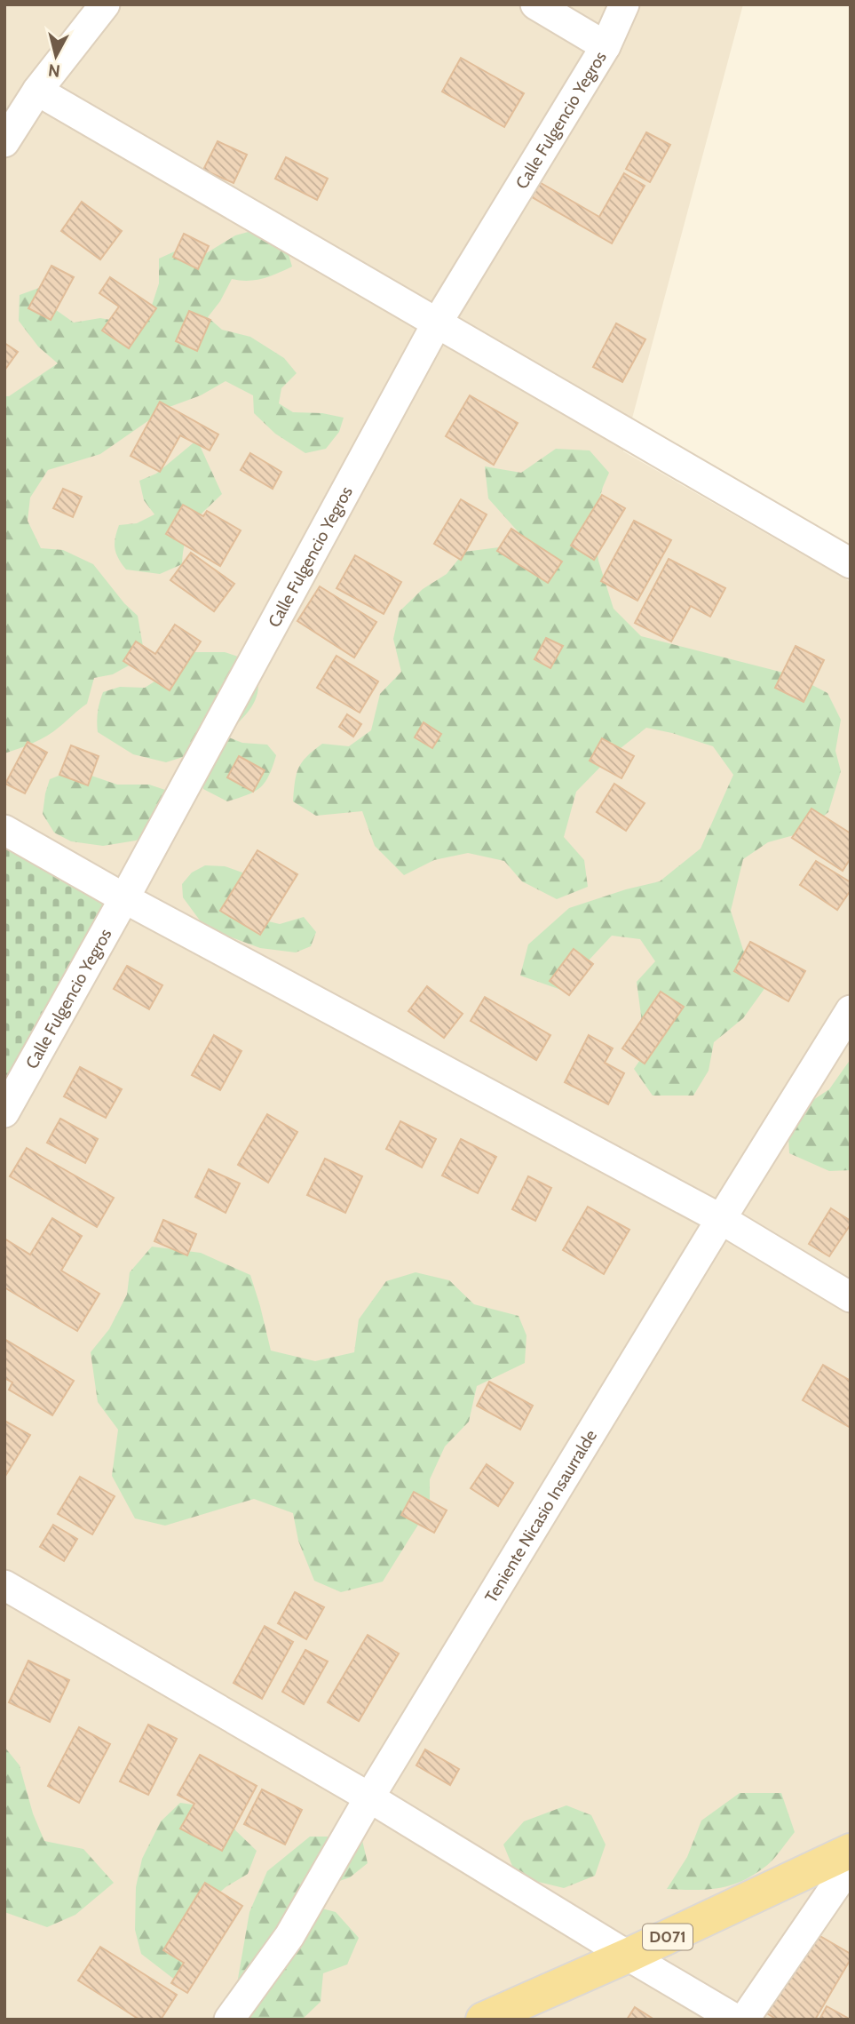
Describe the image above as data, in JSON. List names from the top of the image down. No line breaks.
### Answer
{"streets":{"main road":["D071"],"street":["Calle Fulgencio Yegros","Teniente Nicasio Insaurralde"]},"north":"bottom"}
